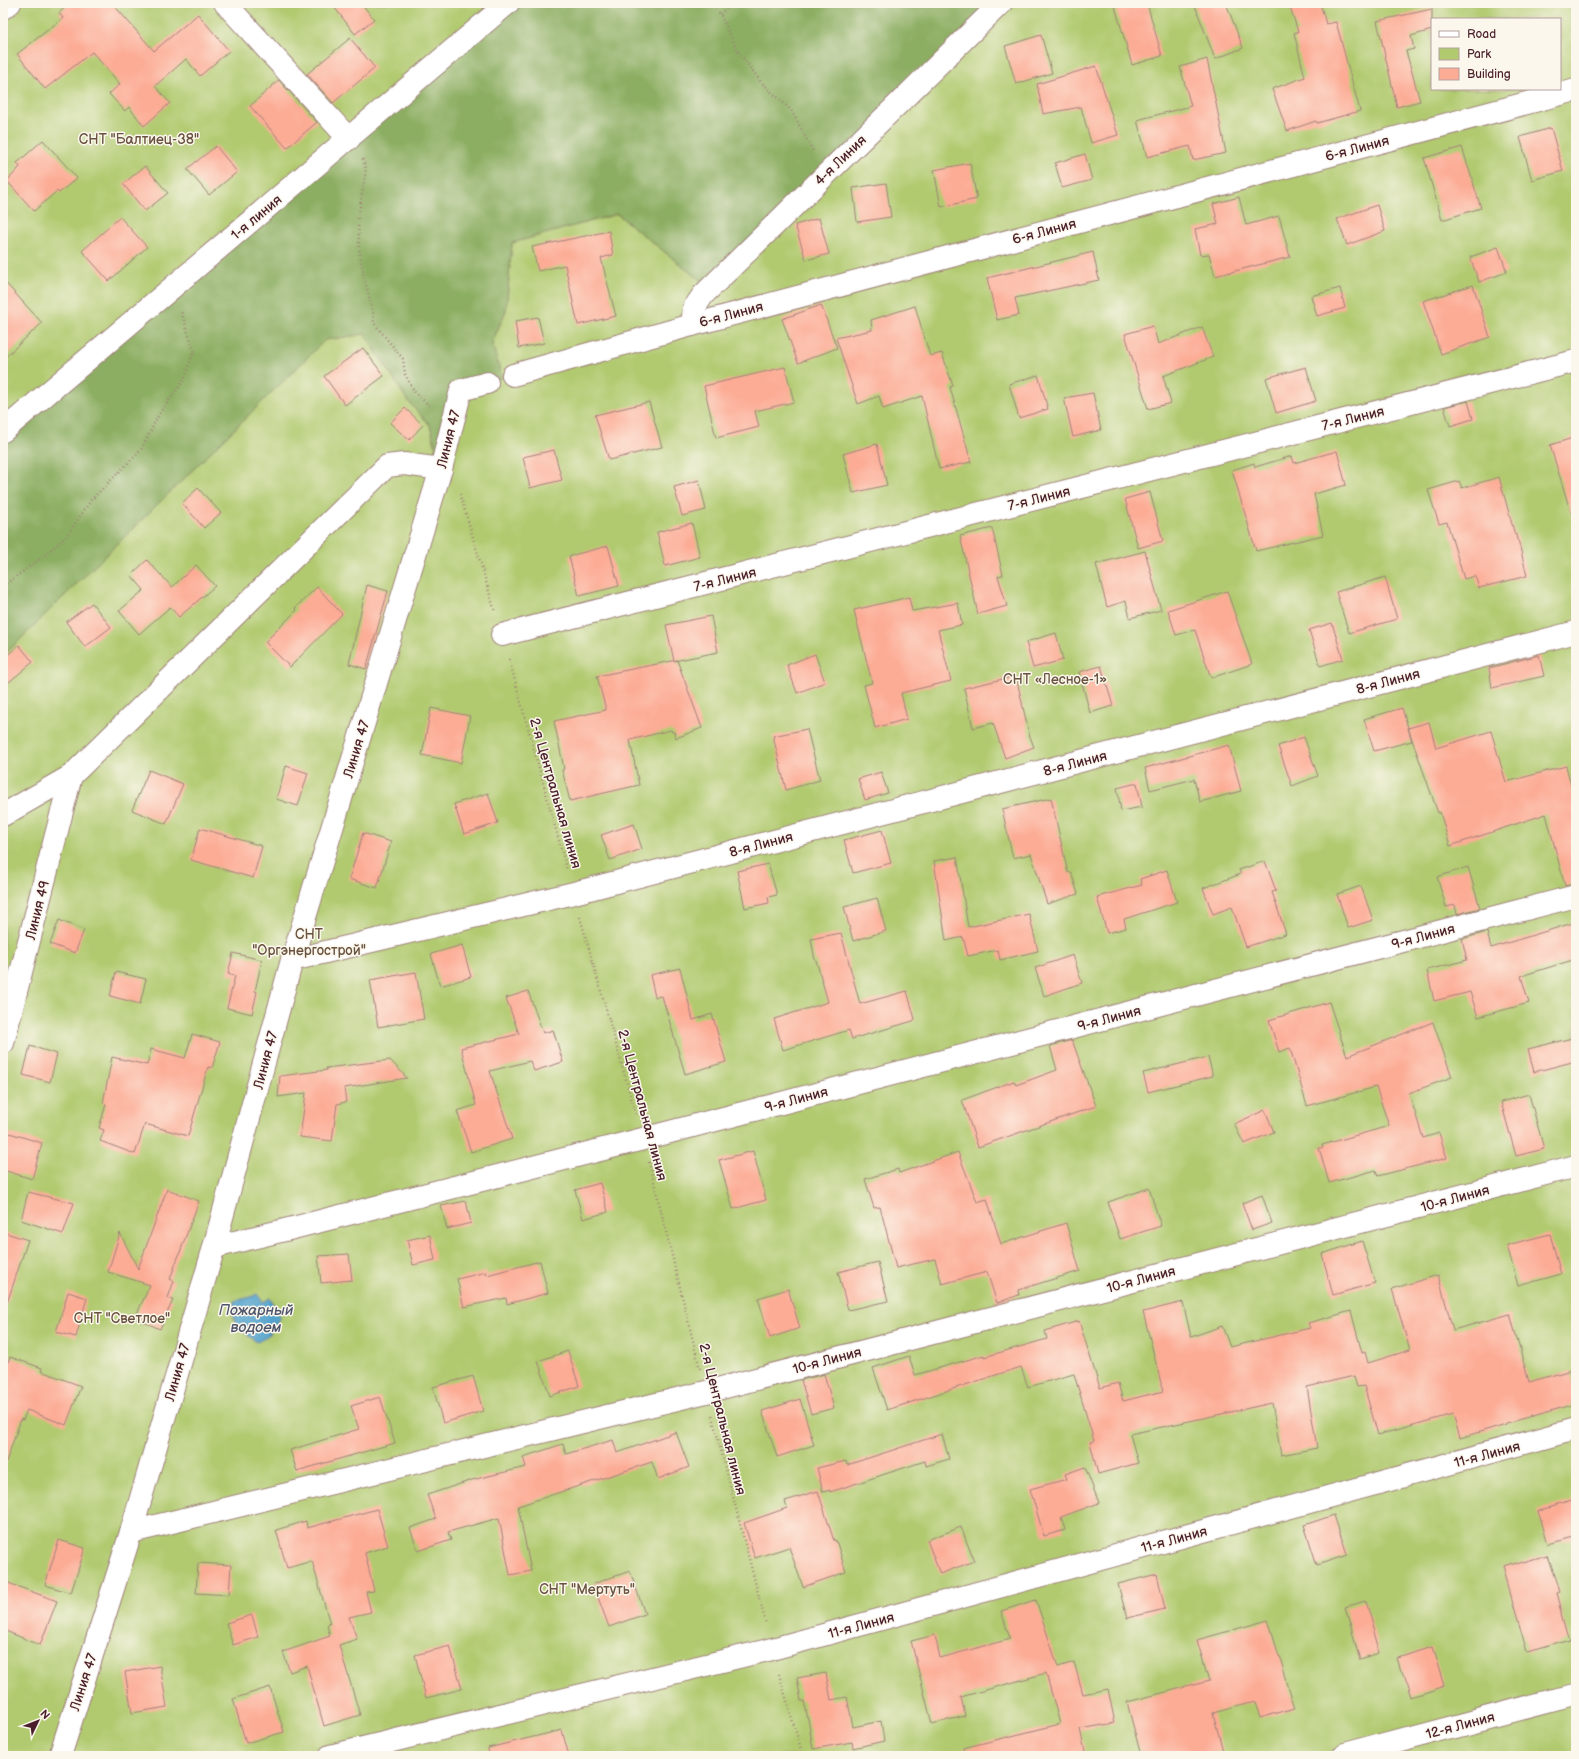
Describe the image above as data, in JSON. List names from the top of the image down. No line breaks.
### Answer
{"streets":{"street":["6-я Линия","4-я Линия","1-я линия","7-я Линия","Линия 47","8-я Линия","Линия 49","9-я Линия","10-я Линия","11-я Линия","12-я Линия"],"path":["2-я Центральная линия"]},"crossings":[["6-я Линия","4-я Линия"],["7-я Линия","2-я Центральная линия"],["Линия 47","8-я Линия"],["Линия 47","2-я Центральная линия"],["Линия 47","9-я Линия"],["Линия 47","10-я Линия"],["8-я Линия","2-я Центральная линия"],["2-я Центральная линия","9-я Линия"],["2-я Центральная линия","10-я Линия"],["2-я Центральная линия","11-я Линия"]],"water":["Пожарный водоем"],"parks":["СНТ \"Балтиец-38\"","СНТ «Лесное-1»","СНТ \"Оргэнергострой\"","СНТ \"Светлое\"","СНТ \"Мертуть\""],"legend":["Road","Park","Building"],"north":"top right"}
